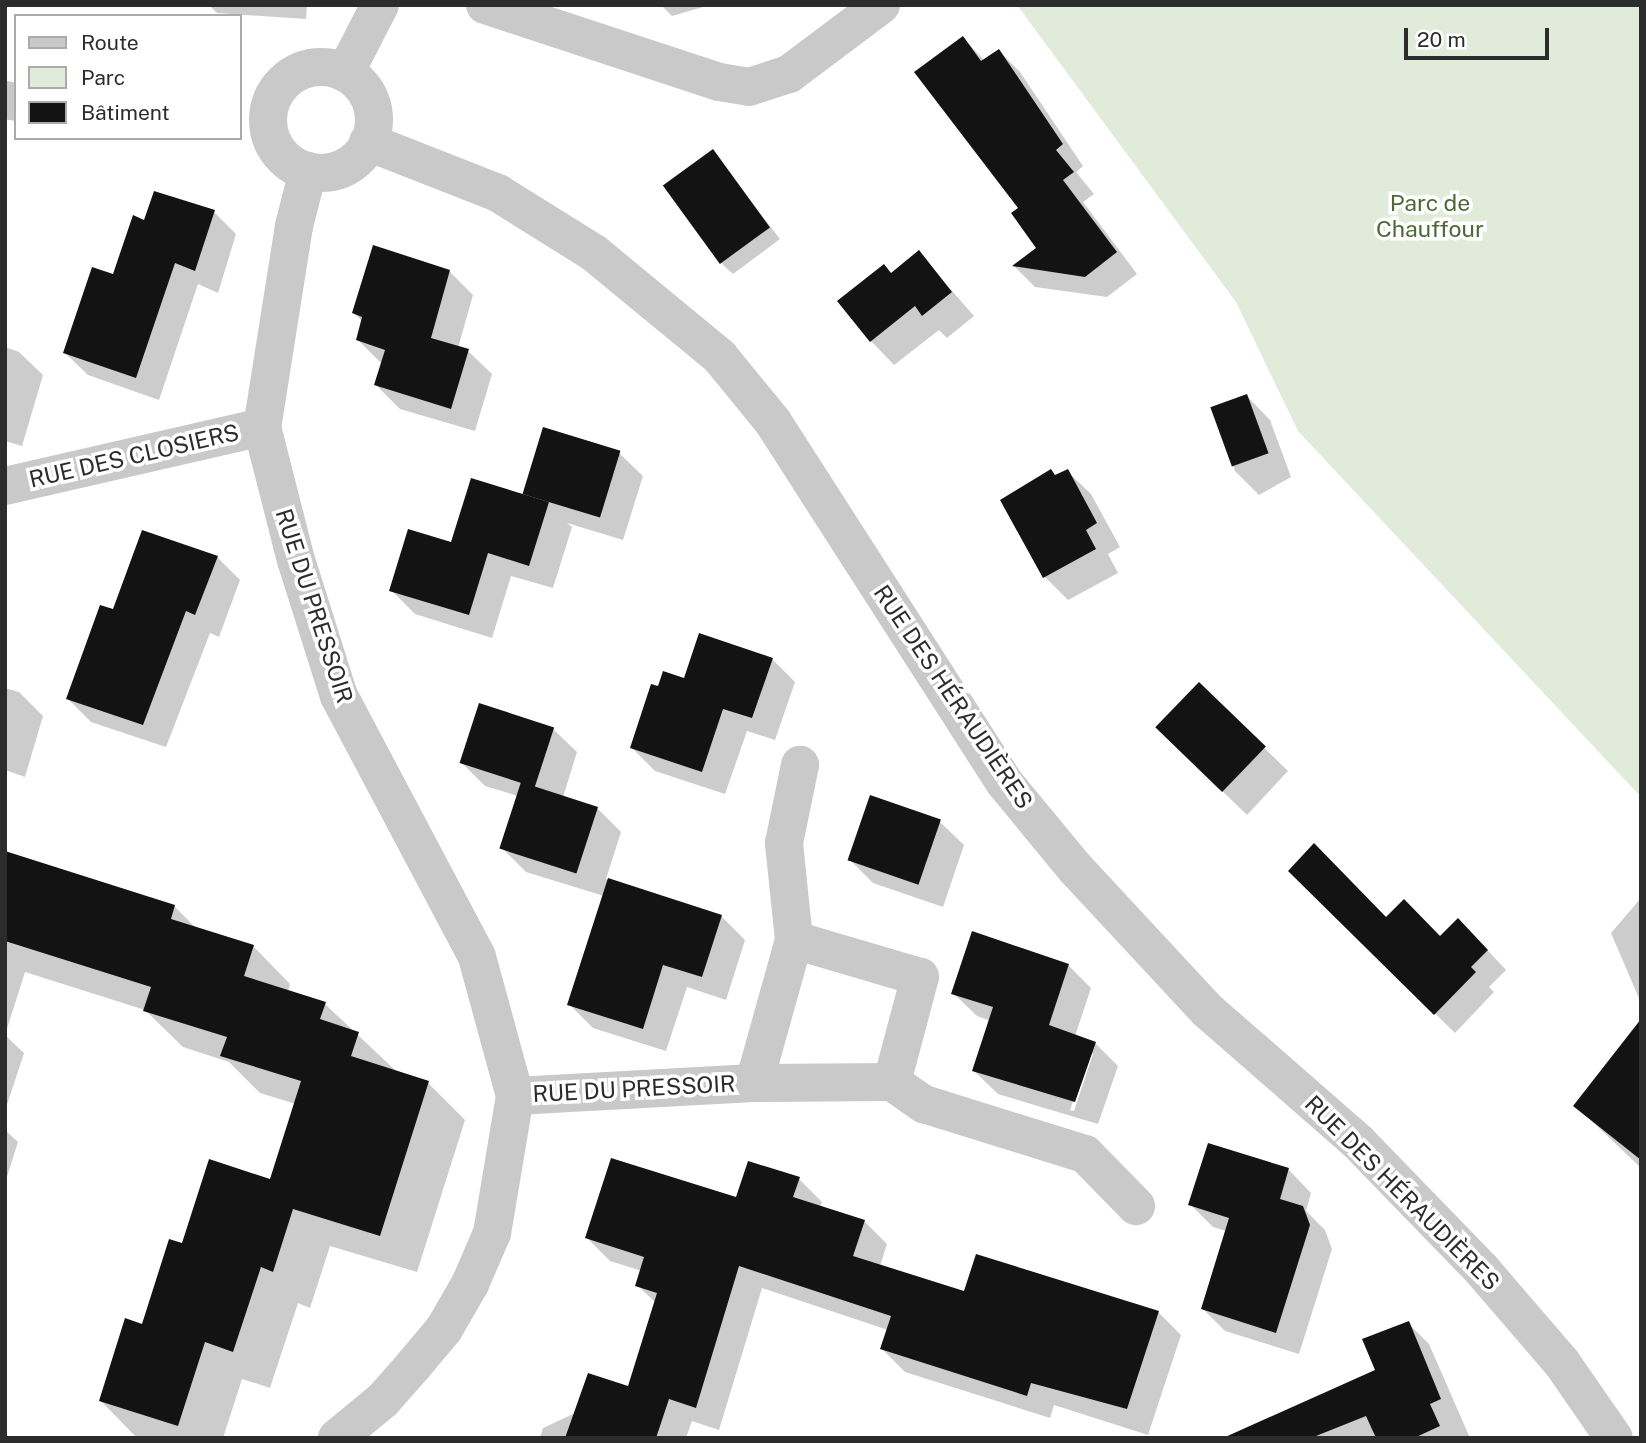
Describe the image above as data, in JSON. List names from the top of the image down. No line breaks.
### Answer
{"streets":{"street":["RUE DES CLOSIERS","RUE DU PRESSOIR","RUE DES HÉRAUDIÈRES"]},"crossings":[["RUE DES CLOSIERS","RUE DU PRESSOIR"],["RUE DU PRESSOIR","RUE DES HÉRAUDIÈRES"]],"parks":["Parc de Chauffour"],"legend":["Route","Parc","Bâtiment"],"scale_bar":"20 m"}
